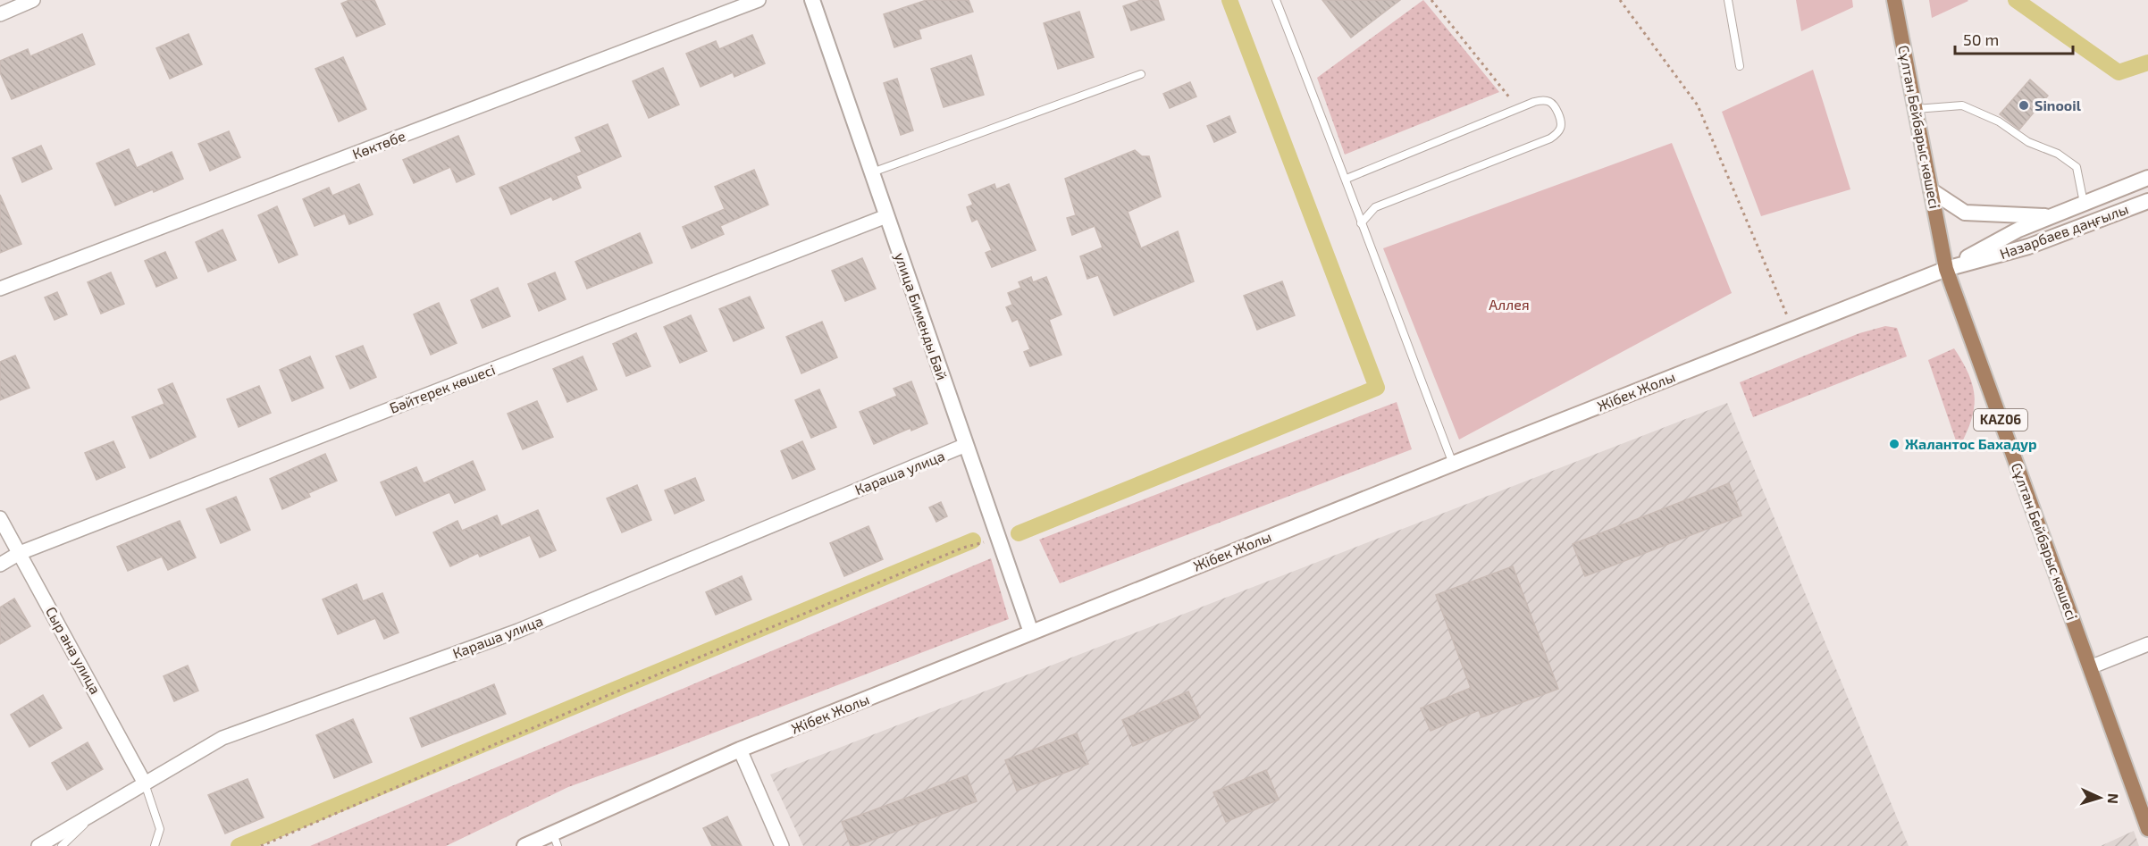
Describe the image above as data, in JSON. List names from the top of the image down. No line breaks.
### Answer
{"streets":{"main road":["Сұлтан Бейбарыс көшесі","Назарбаев даңғылы","улица Бименды Бай","Жібек Жолы","KAZ06"],"street":["Көктөбе","Бәйтерек көшесі","Караша улица","Сыр ана улица"]},"crossings":[["Сұлтан Бейбарыс көшесі","Назарбаев даңғылы"],["Сұлтан Бейбарыс көшесі","Жібек Жолы"],["Назарбаев даңғылы","Жібек Жолы"],["улица Бименды Бай","Бәйтерек көшесі"],["улица Бименды Бай","Жібек Жолы"],["улица Бименды Бай","Караша улица"],["Бәйтерек көшесі","Сыр ана улица"],["Караша улица","Сыр ана улица"]],"parks":["Аллея"],"places":["Sinooil","Жалантос Бахадур"],"scale_bar":"50 m","north":"right"}
